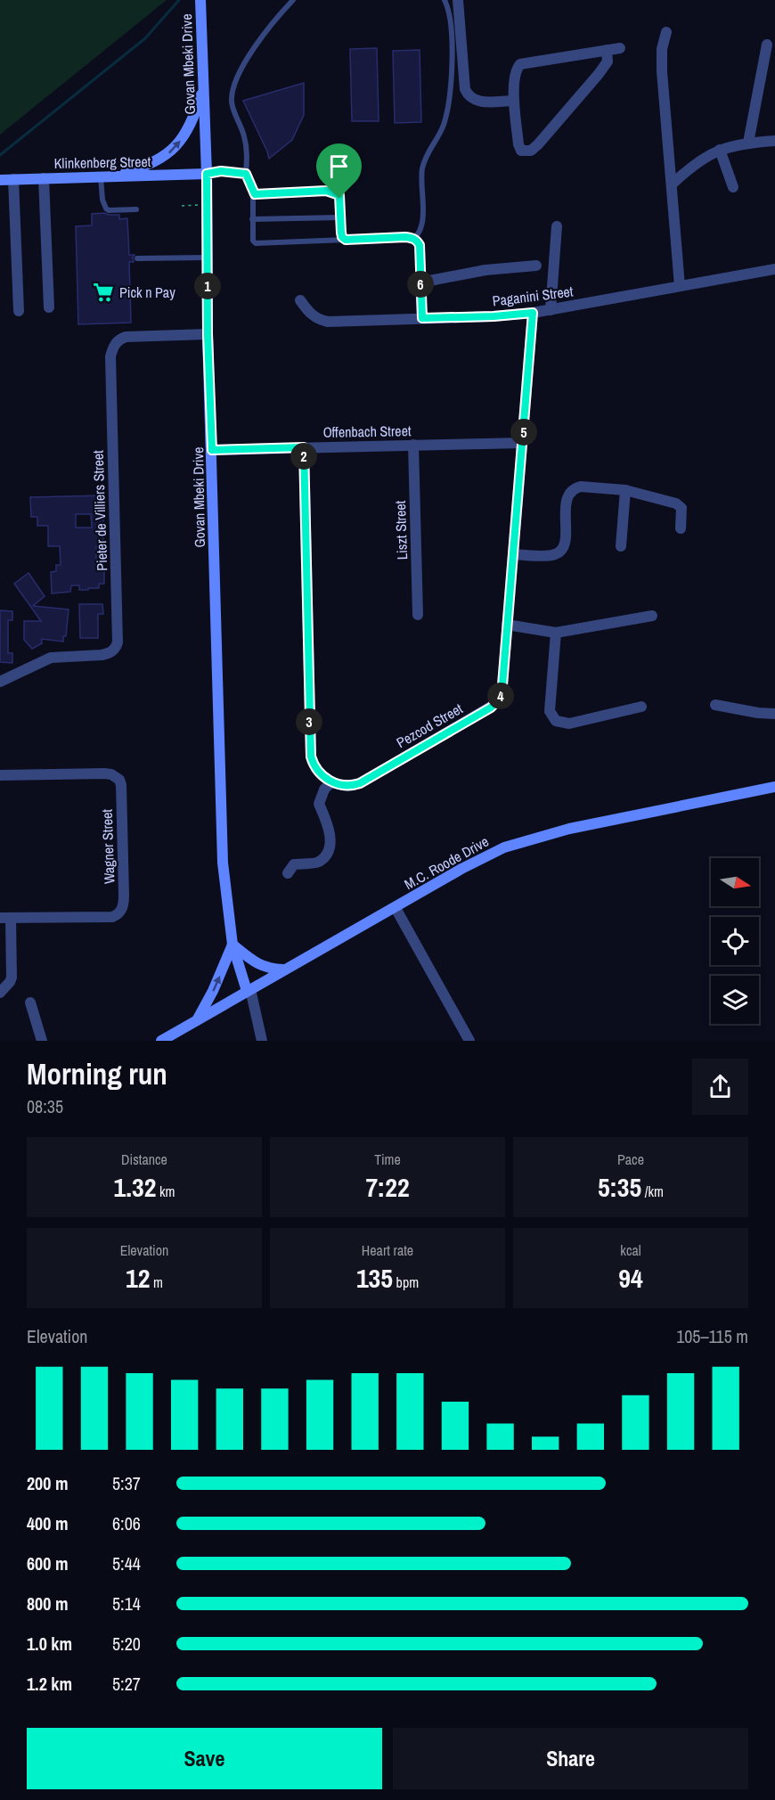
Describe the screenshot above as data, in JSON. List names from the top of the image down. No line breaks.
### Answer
{"streets":{"street":["Govan Mbeki Drive","Klinkenberg Street","Paganini Street","Offenbach Street","Pieter de Villiers Street","Liszt Street","Pezcod Street","Wagner Street","M.C. Roode Drive"]},"crossings":[["Govan Mbeki Drive","Klinkenberg Street"],["Govan Mbeki Drive","Offenbach Street"],["Govan Mbeki Drive","Pieter de Villiers Street"],["Govan Mbeki Drive","M.C. Roode Drive"],["Paganini Street","Pezcod Street"],["Offenbach Street","Liszt Street"],["Offenbach Street","Pezcod Street"]],"places":{"supermarket":["Pick n Pay"]},"north":"right","page":{"pins":["6","1","5","2","4","3"],"heading":["Morning run","08:35"],"stats":[["Distance","1.32 km"],["Time","7:22"],["Pace","5:35 /km"],["Elevation","12 m"],["Heart rate","135 bpm"],["kcal","94"]],"chart":["Elevation","105–115 m"],"list":[{"name":"200 m","note":"5:37"},{"name":"400 m","note":"6:06"},{"name":"600 m","note":"5:44"},{"name":"800 m","note":"5:14"},{"name":"1.0 km","note":"5:20"},{"name":"1.2 km","note":"5:27"}],"buttons":["Save","Share"]}}
